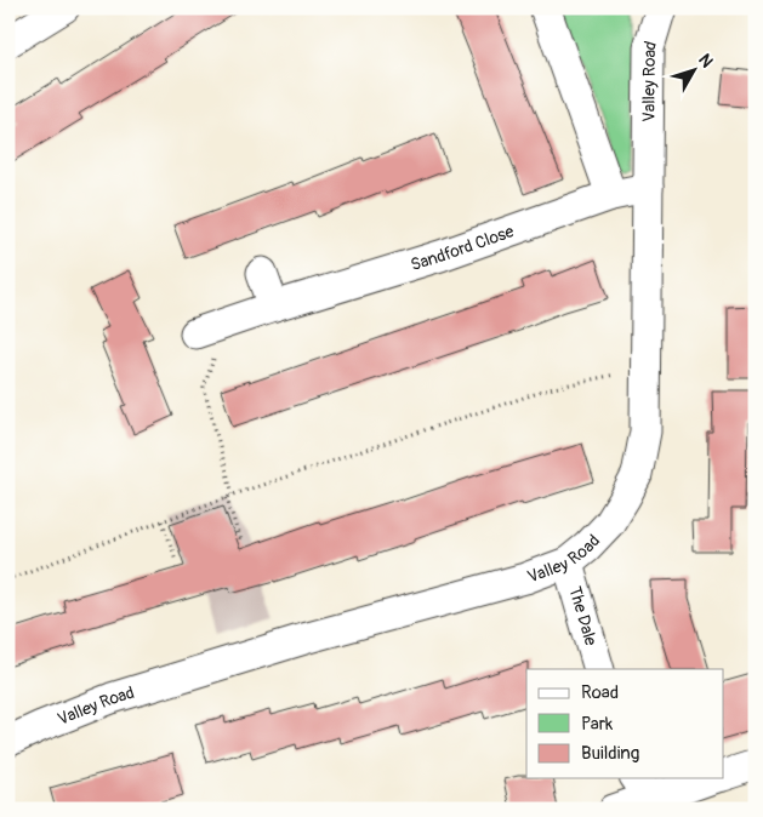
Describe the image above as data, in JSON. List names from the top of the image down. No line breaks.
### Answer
{"streets":{"street":["Valley Road","Sandford Close","The Dale"]},"crossings":[["Valley Road","Sandford Close"],["Valley Road","The Dale"]],"legend":["Road","Park","Building"],"north":"top right"}
